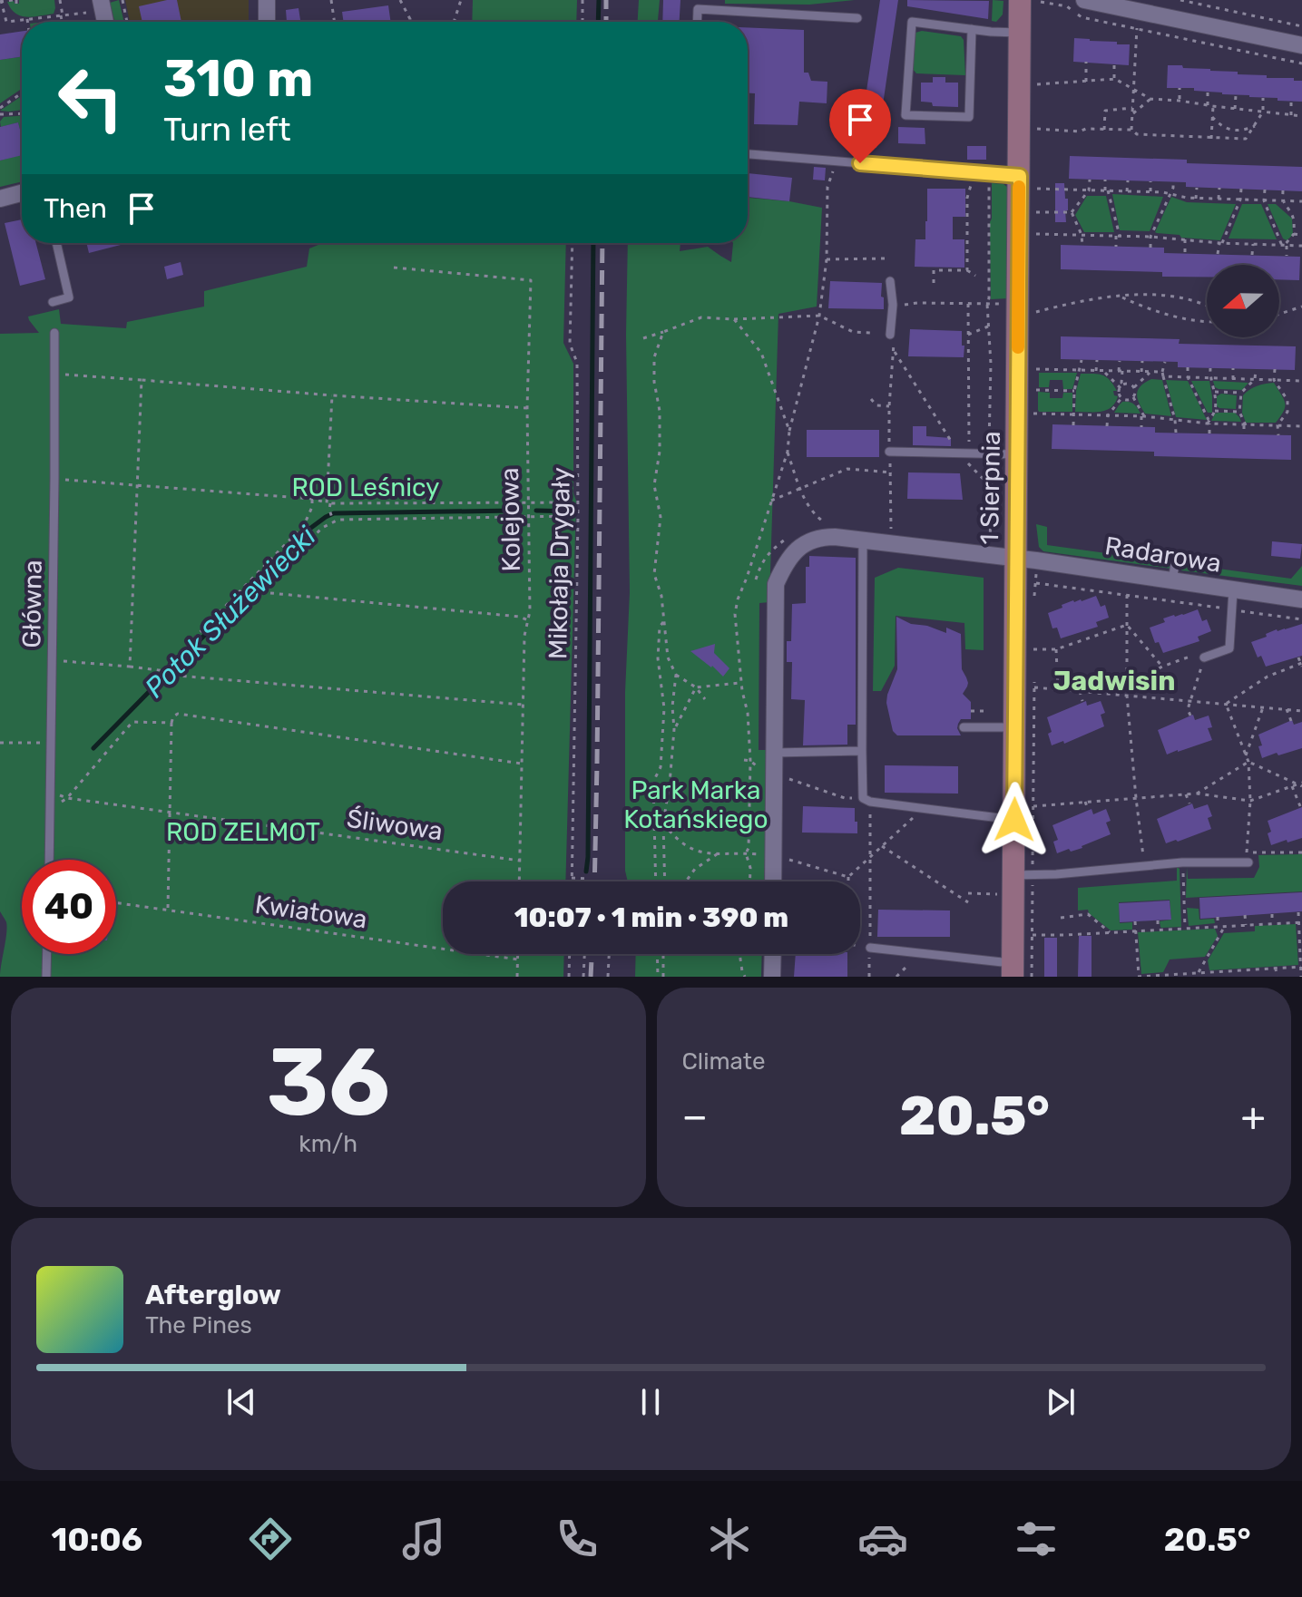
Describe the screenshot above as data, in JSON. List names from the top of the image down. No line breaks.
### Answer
{"streets":{"street":["1 Sierpnia","Radarowa"],"lane":["Główna"],"path":["Kolejowa","Mikołaja Drygały","Śliwowa","Kwiatowa"]},"crossings":[["1 Sierpnia","Radarowa"],["Kolejowa","Śliwowa"],["Główna","Śliwowa"]],"districts":["Jadwisin"],"water":["Potok Służewiecki"],"parks":["ROD Leśnicy","Park Marka Kotańskiego","ROD ZELMOT"],"north":"left","page":{"turn":["310 m","Turn left"],"then":"Then","limit":"40","trip":"10:07 · 1 min · 390 m","tile":[["36","km/h"],"Climate"],"heat":["−","20.5°","+"],"song":["Afterglow","The Pines"],"tabs":["10:06","20.5°"]}}
